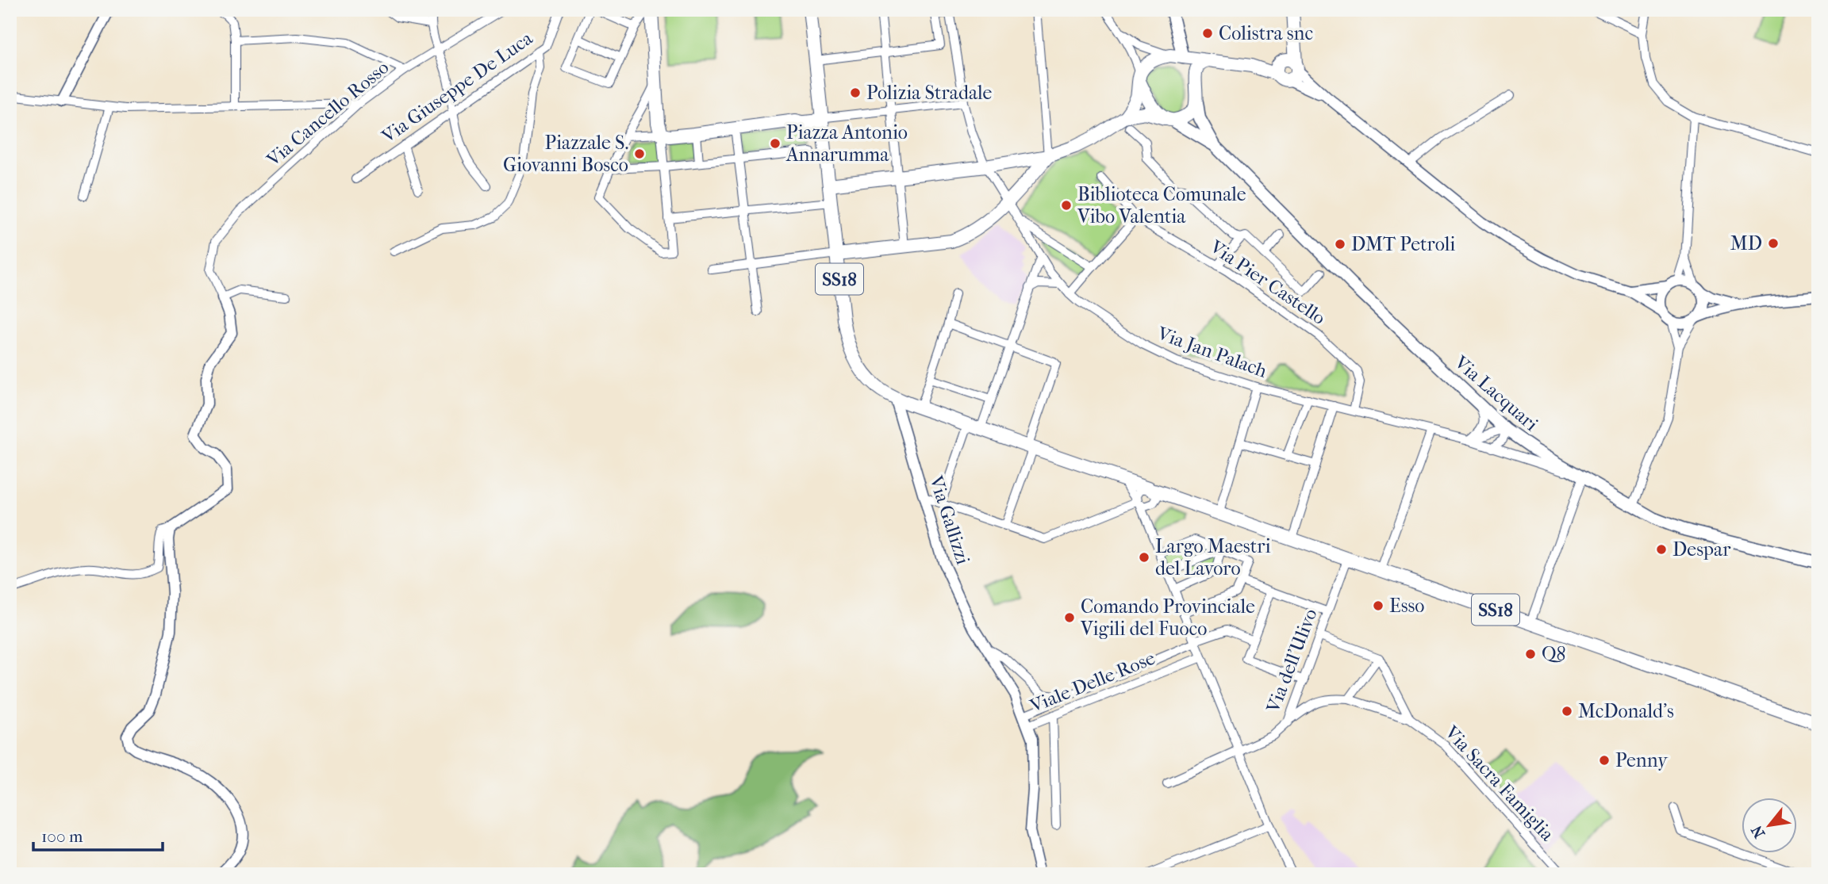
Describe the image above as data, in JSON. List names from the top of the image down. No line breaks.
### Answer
{"streets":{"main road":["SS18","Via Lacquari"],"street":["Via Giuseppe De Luca","Via Cancello Rosso","Via Pier Castello","Via Jan Palach","Via Gallizzi","Via dell'Ulivo","Viale Delle Rose","Via Sacra Famiglia"]},"crossings":[["SS18","Via Gallizzi"],["SS18","Via dell'Ulivo"],["Via Pier Castello","Via Jan Palach"],["Via Jan Palach","Via Lacquari"],["Via Gallizzi","Viale Delle Rose"],["Via dell'Ulivo","Via Sacra Famiglia"]],"places":["Colistra snc","Polizia Stradale","Piazza Antonio Annarumma","Piazzale S. Giovanni Bosco","Biblioteca Comunale Vibo Valentia","MD","DMT Petroli","Despar","Largo Maestri del Lavoro","Esso","Comando Provinciale Vigili del Fuoco","Q8","McDonald's","Penny"],"scale_bar":"100 m","north":"bottom left"}
